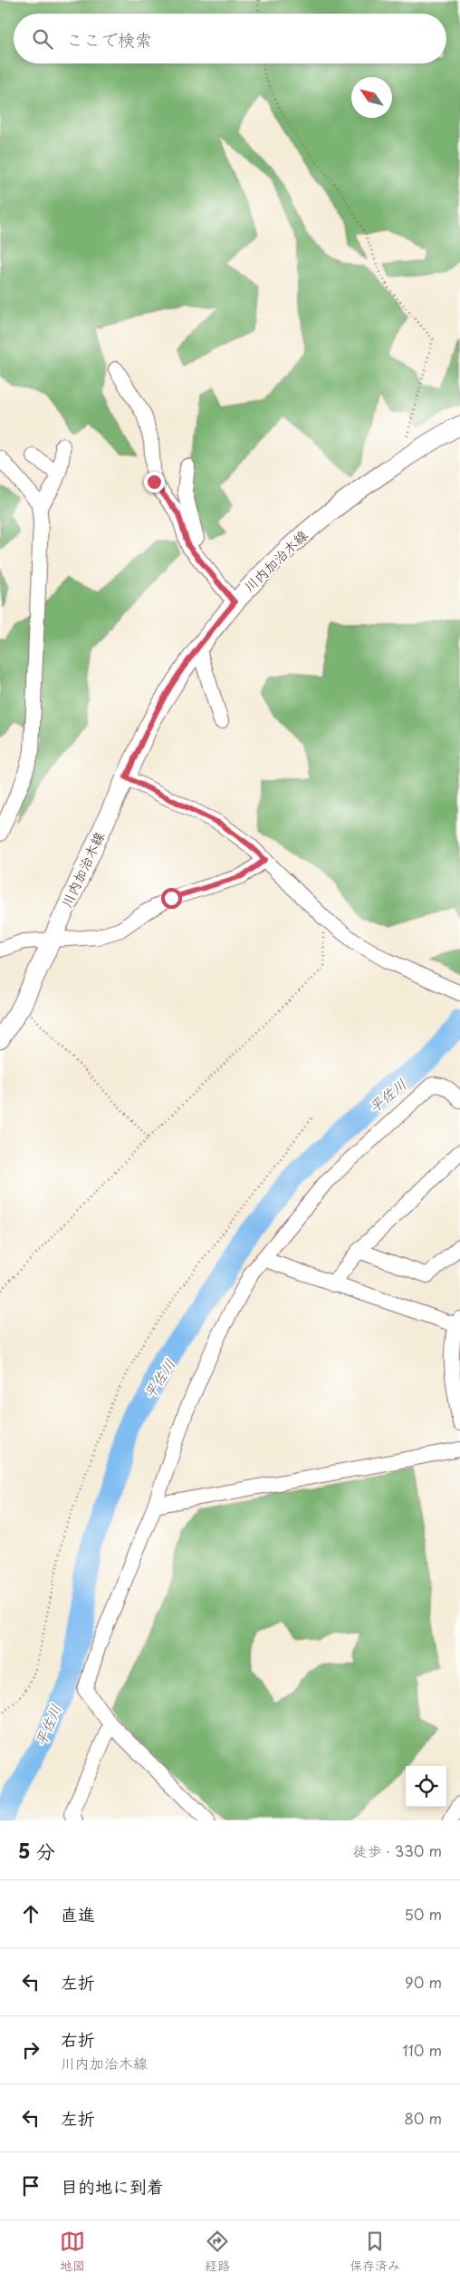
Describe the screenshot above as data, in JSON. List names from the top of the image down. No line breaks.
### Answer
{"streets":{"main road":["川内加治木線"]},"water":["平佐川"],"north":"top left","page":{"search":"ここで検索","heading":["5 分","徒歩 · 330 m"],"list":[["直進","50 m"],["左折","90 m"],["右折","川内加治木線","110 m"],["左折","80 m"],"目的地に到着"],"nav":["地図","経路","保存済み"]}}
